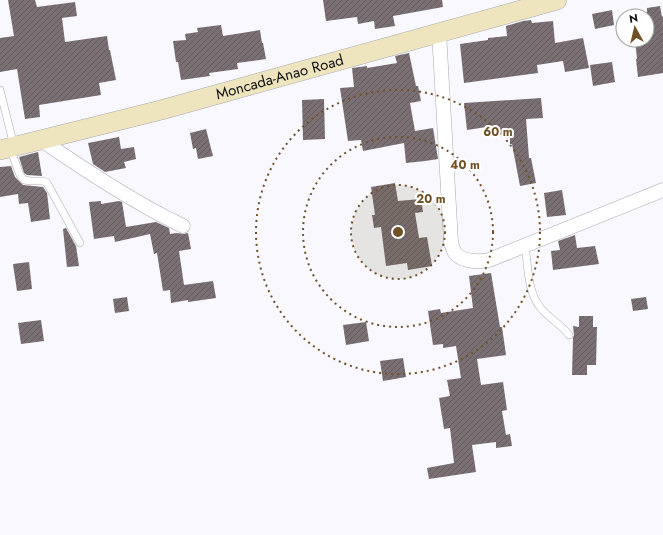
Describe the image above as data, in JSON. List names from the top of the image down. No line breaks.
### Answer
{"streets":{"main road":["Moncada-Anao Road"]},"north":"top","rings":["60 m","40 m","20 m"]}
